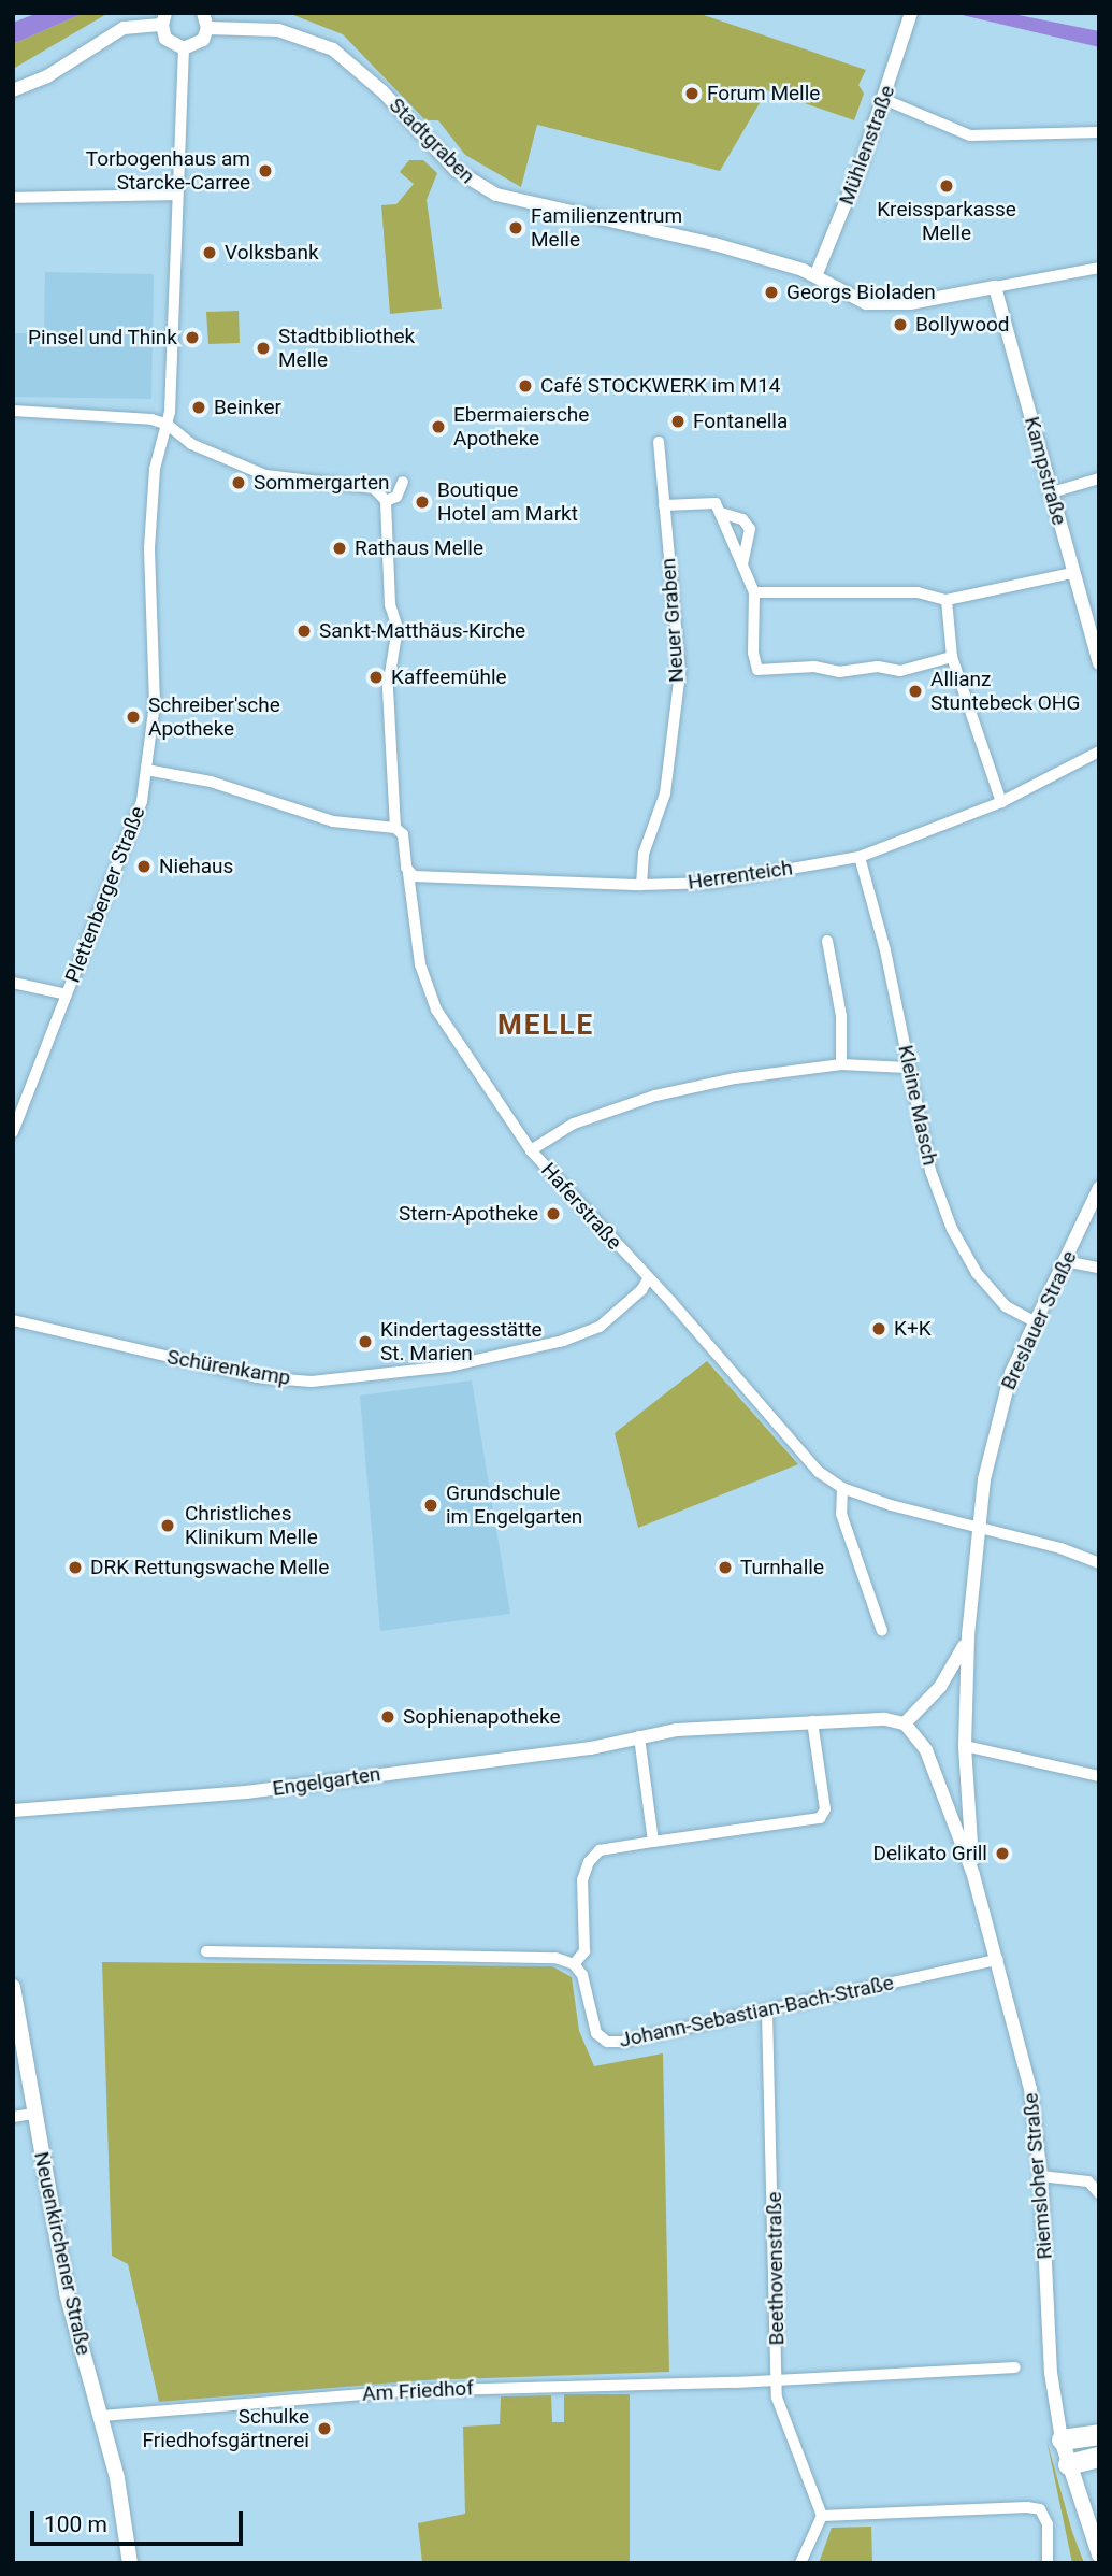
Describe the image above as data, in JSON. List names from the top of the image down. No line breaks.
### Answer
{"streets":{"main road":["Riemsloher Straße","Neuenkirchener Straße"],"street":["Stadtgraben","Mühlenstraße","Kampstraße","Neuer Graben","Herrenteich","Plettenberger Straße","Kleine Masch","Haferstraße","Breslauer Straße","Schürenkamp","Engelgarten","Johann-Sebastian-Bach-Straße","Beethovenstraße","Am Friedhof"]},"crossings":[["Stadtgraben","Mühlenstraße"],["Stadtgraben","Kampstraße"],["Neuer Graben","Herrenteich"],["Herrenteich","Kleine Masch"],["Herrenteich","Haferstraße"],["Kleine Masch","Breslauer Straße"],["Haferstraße","Breslauer Straße"],["Haferstraße","Schürenkamp"],["Breslauer Straße","Engelgarten"],["Breslauer Straße","Riemsloher Straße"],["Engelgarten","Riemsloher Straße"],["Johann-Sebastian-Bach-Straße","Riemsloher Straße"],["Johann-Sebastian-Bach-Straße","Beethovenstraße"],["Neuenkirchener Straße","Am Friedhof"],["Beethovenstraße","Am Friedhof"]],"districts":["MELLE"],"places":["Forum Melle","Torbogenhaus am Starcke-Carree","Kreissparkasse Melle","Familienzentrum Melle","Volksbank","Georgs Bioladen","Bollywood","Pinsel und Think","Stadtbibliothek Melle","Café STOCKWERK im M14","Beinker","Fontanella","Ebermaiersche Apotheke","Sommergarten","Boutique Hotel am Markt","Rathaus Melle","Sankt-Matthäus-Kirche","Kaffeemühle","Allianz Stuntebeck OHG","Schreiber'sche Apotheke","Niehaus","Stern-Apotheke","K+K","Kindertagesstätte St. Marien","Grundschule im Engelgarten","Christliches Klinikum Melle","DRK Rettungswache Melle","Turnhalle","Sophienapotheke","Delikato Grill","Schulke Friedhofsgärtnerei"],"scale_bar":"100 m"}
